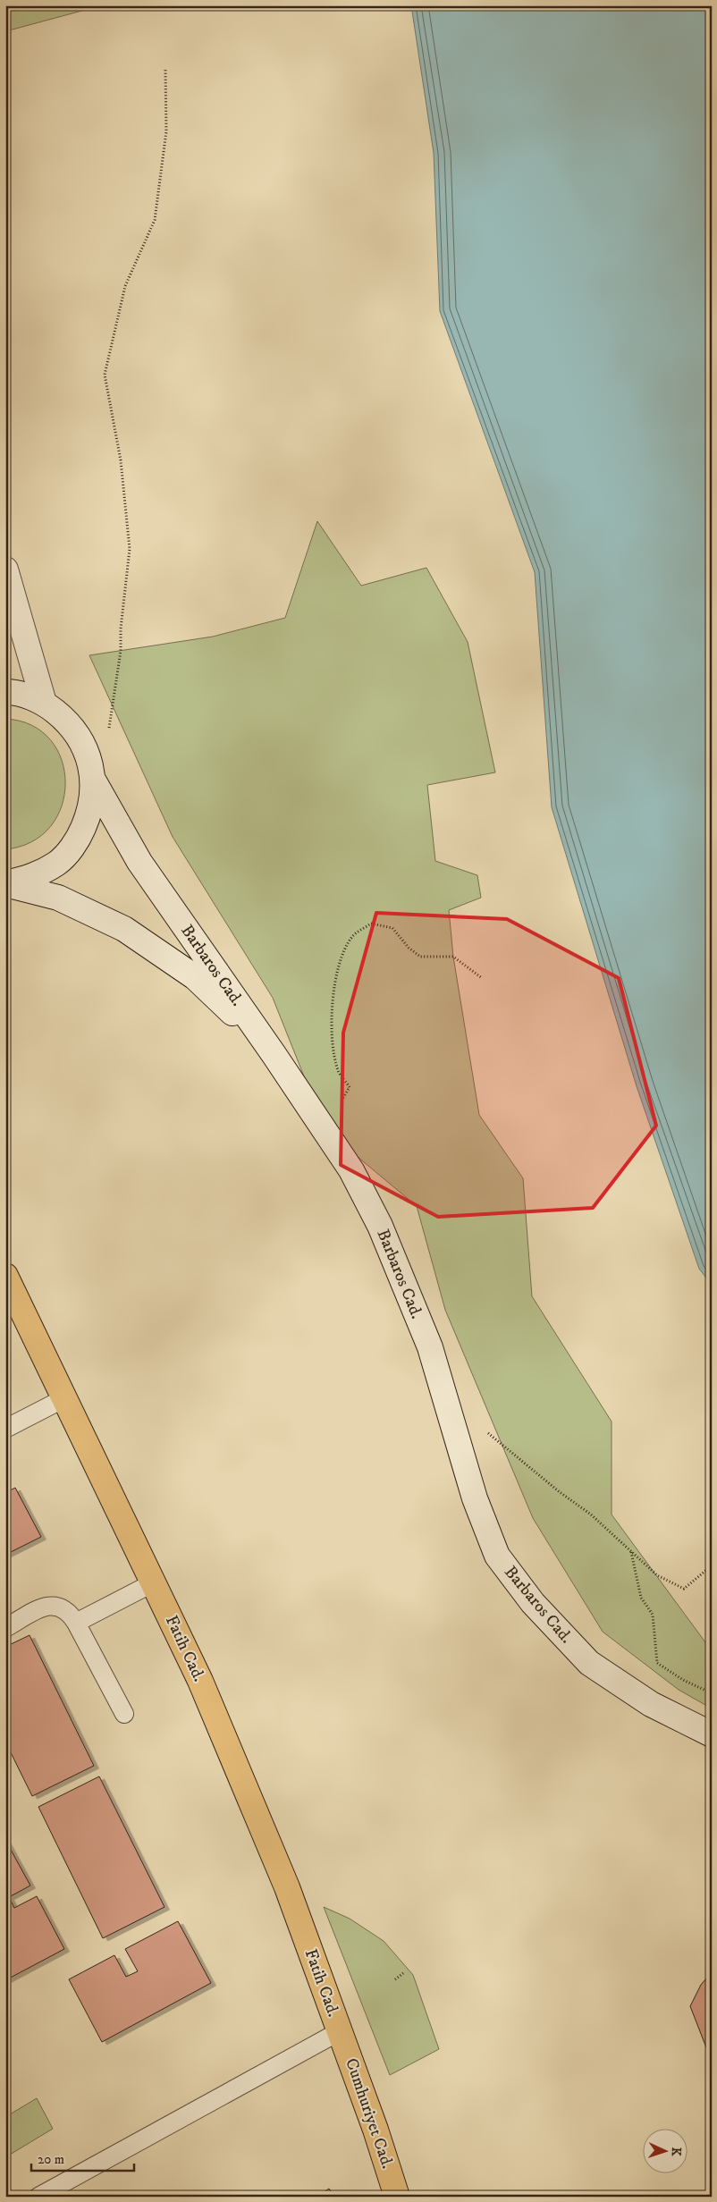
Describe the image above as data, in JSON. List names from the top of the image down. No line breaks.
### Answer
{"streets":{"highway":["Fatih Cad.","Cumhuriyet Cad."],"main road":["Barbaros Cad."]},"crossings":[["Fatih Cad.","Cumhuriyet Cad."]],"scale_bar":"20 m","north":"right"}
